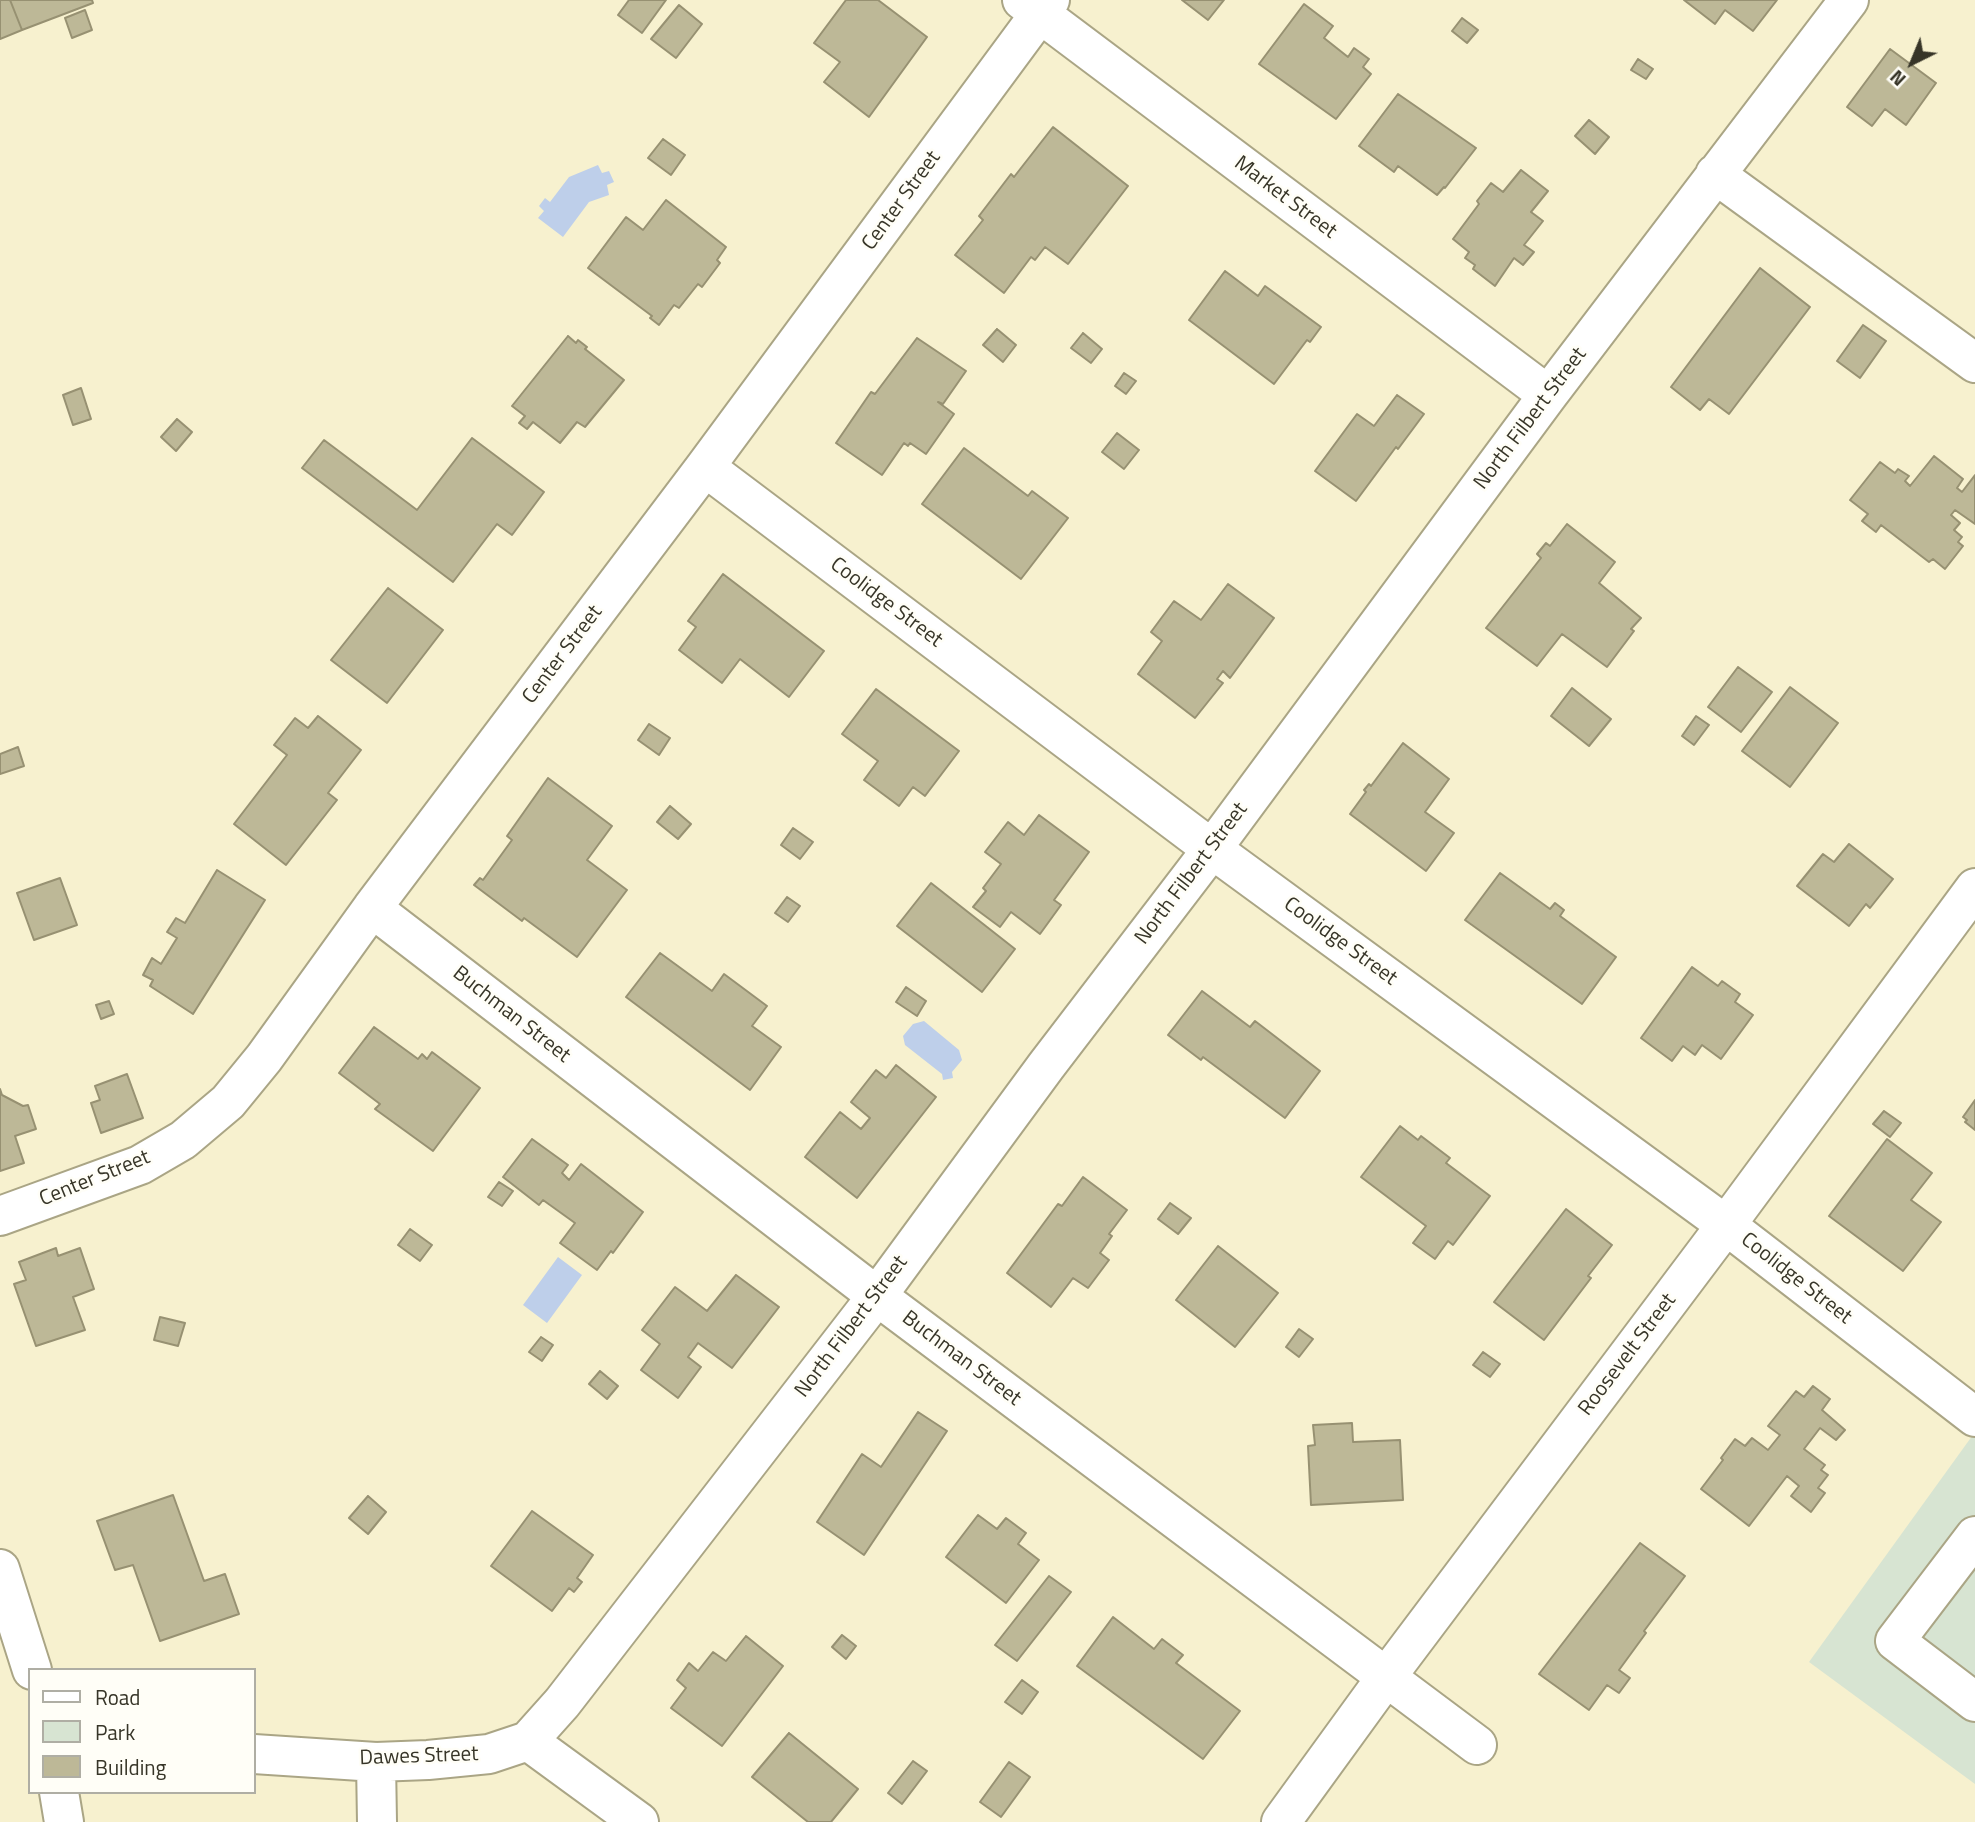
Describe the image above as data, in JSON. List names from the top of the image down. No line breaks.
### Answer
{"streets":{"street":["Market Street","Center Street","North Filbert Street","Coolidge Street","Buchman Street","Roosevelt Street","Dawes Street"]},"crossings":[["Market Street","Center Street"],["Market Street","North Filbert Street"],["Center Street","Coolidge Street"],["Center Street","Buchman Street"],["North Filbert Street","Coolidge Street"],["North Filbert Street","Buchman Street"],["North Filbert Street","Dawes Street"],["Coolidge Street","Roosevelt Street"],["Buchman Street","Roosevelt Street"]],"legend":["Road","Park","Building"],"north":"bottom left"}
